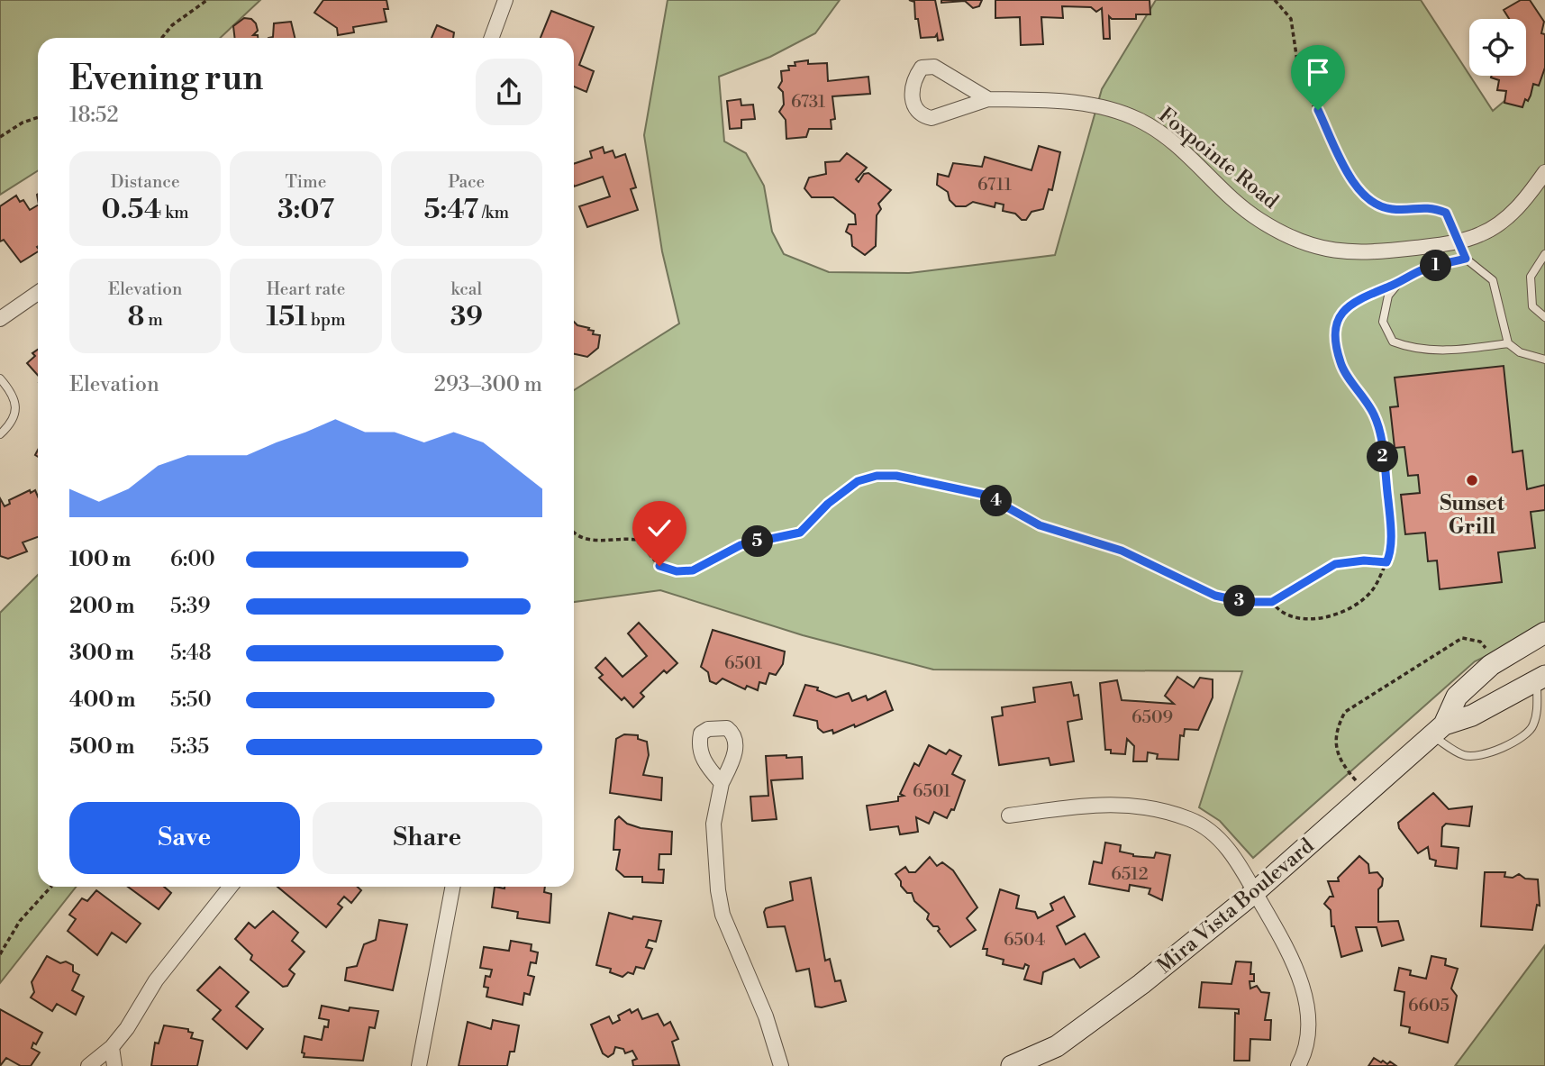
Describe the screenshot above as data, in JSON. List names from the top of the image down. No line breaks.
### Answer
{"streets":{"street":["Foxpointe Road","Mira Vista Boulevard"]},"places":["Sunset Grill"],"house_numbers":["6731","6711","6501","6509","6501","6512","6504","6605"],"page":{"heading":["Evening run","18:52"],"stats":[["Distance","0.54 km"],["Time","3:07"],["Pace","5:47 /km"],["Elevation","8 m"],["Heart rate","151 bpm"],["kcal","39"]],"pins":["1","2","4","5","3"],"chart":["Elevation","293–300 m"],"list":[{"name":"100 m","note":"6:00"},{"name":"200 m","note":"5:39"},{"name":"300 m","note":"5:48"},{"name":"400 m","note":"5:50"},{"name":"500 m","note":"5:35"}],"buttons":["Save","Share"]}}
